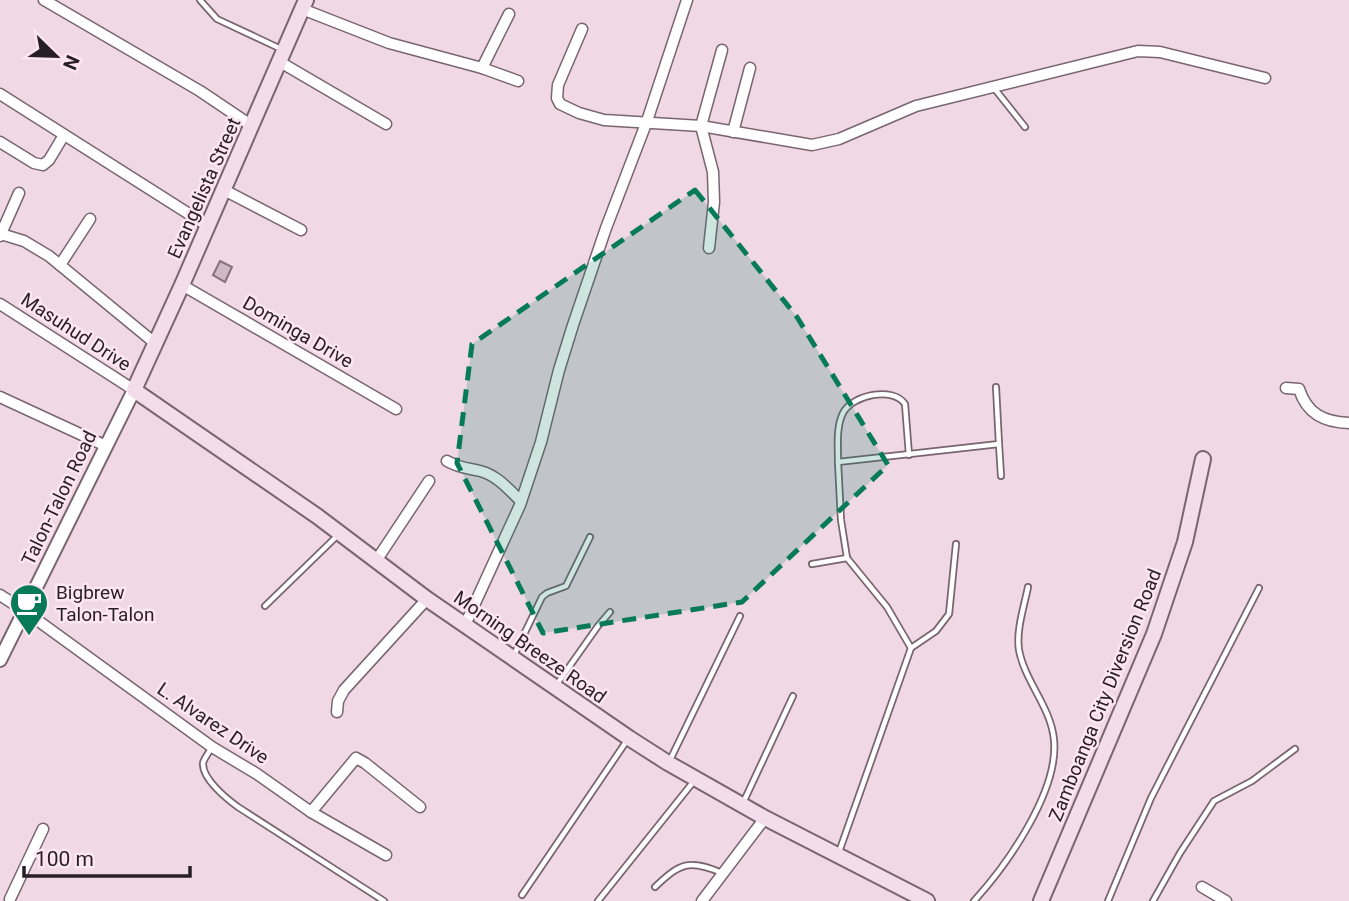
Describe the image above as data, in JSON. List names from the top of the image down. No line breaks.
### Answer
{"streets":{"main road":["Evangelista Street","Morning Breeze Road","Zamboanga City Diversion Road"],"street":["Masuhud Drive","Dominga Drive","Talon-Talon Road","L. Alvarez Drive"]},"crossings":[["Evangelista Street","Masuhud Drive"],["Evangelista Street","Dominga Drive"],["Evangelista Street","Talon-Talon Road"],["Evangelista Street","Morning Breeze Road"],["Masuhud Drive","Talon-Talon Road"],["Masuhud Drive","Morning Breeze Road"],["Talon-Talon Road","Morning Breeze Road"],["Talon-Talon Road","L. Alvarez Drive"]],"places":{"cafe":["Bigbrew Talon-Talon"]},"scale_bar":"100 m","north":"bottom right"}
